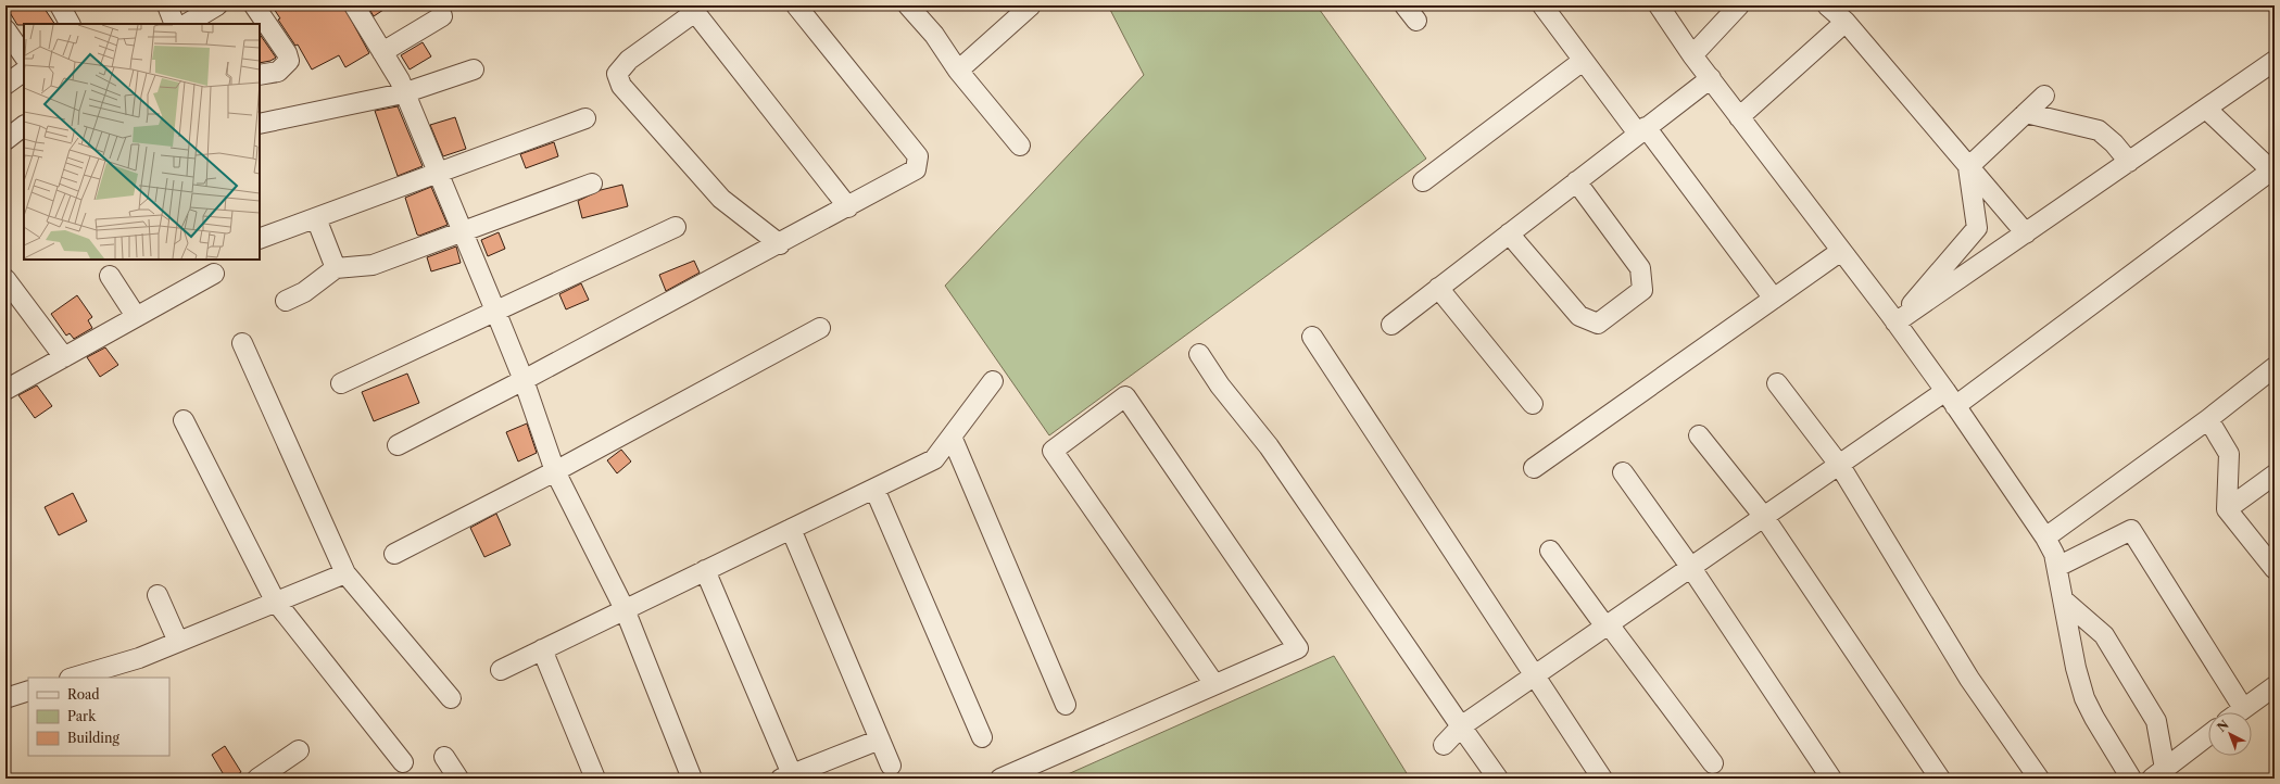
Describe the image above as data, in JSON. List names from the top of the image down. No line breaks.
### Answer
{"legend":["Road","Park","Building"],"north":"top left"}
